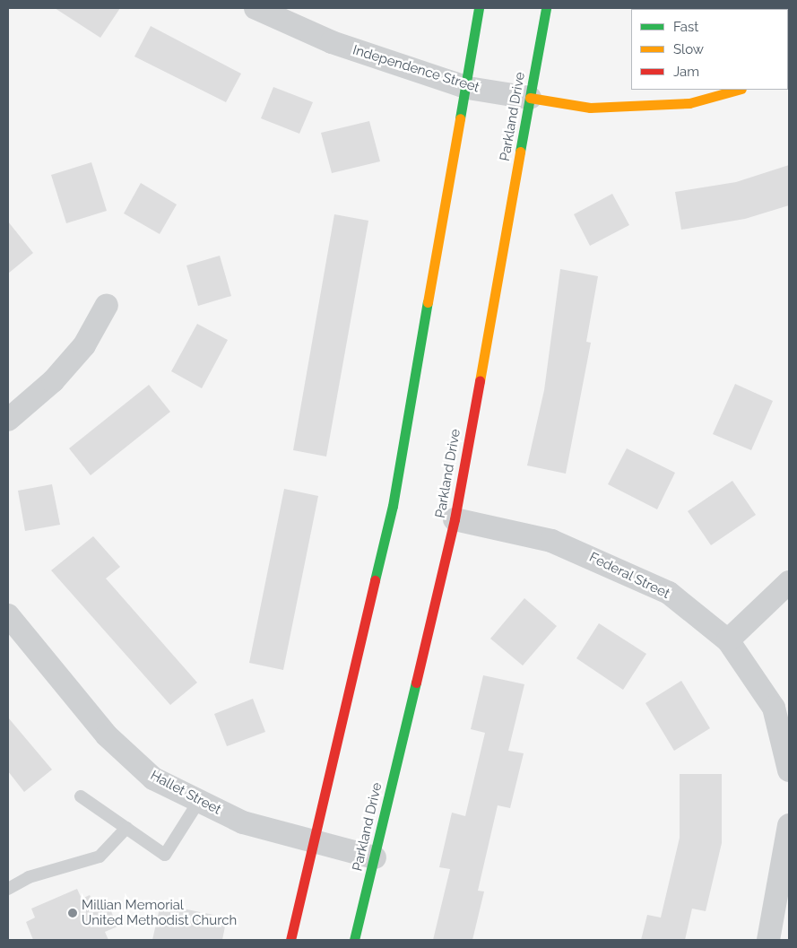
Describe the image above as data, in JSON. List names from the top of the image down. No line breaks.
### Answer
{"streets":{"street":["Independence Street","Parkland Drive","Federal Street","Hallet Street"]},"crossings":[["Independence Street","Parkland Drive"],["Parkland Drive","Federal Street"],["Parkland Drive","Hallet Street"]],"places":["Millian Memorial United Methodist Church"],"legend":["Fast","Slow","Jam"]}
